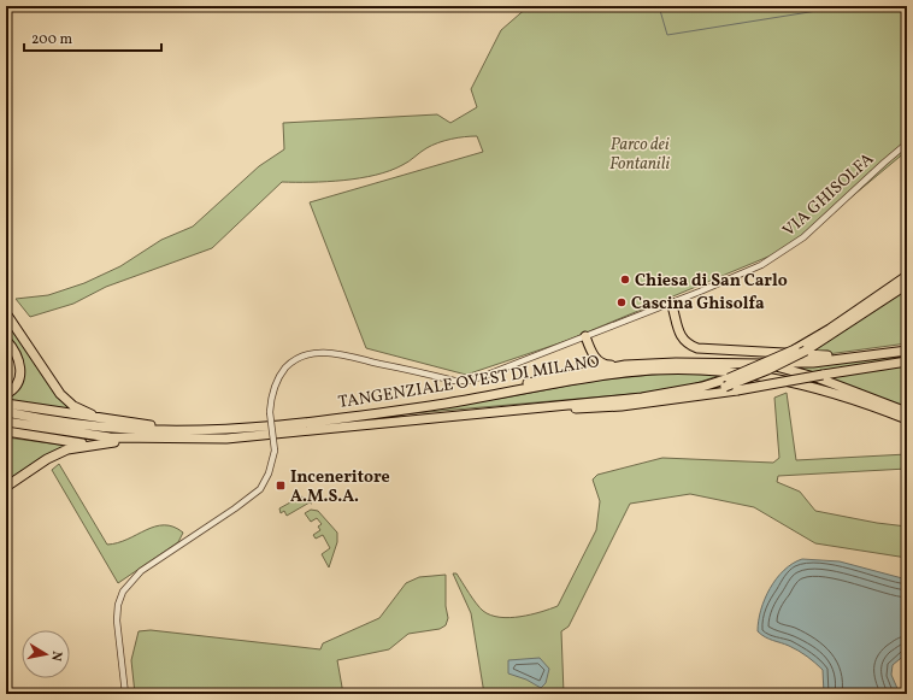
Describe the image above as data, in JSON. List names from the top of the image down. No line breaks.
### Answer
{"streets":{"highway":["TANGENZIALE OVEST DI MILANO"],"street":["VIA GHISOLFA"]},"parks":["Parco dei Fontanili"],"places":{"other":["Chiesa di San Carlo","Cascina Ghisolfa"],"transit":["Inceneritore A.M.S.A."]},"scale_bar":"200 m","north":"right"}
